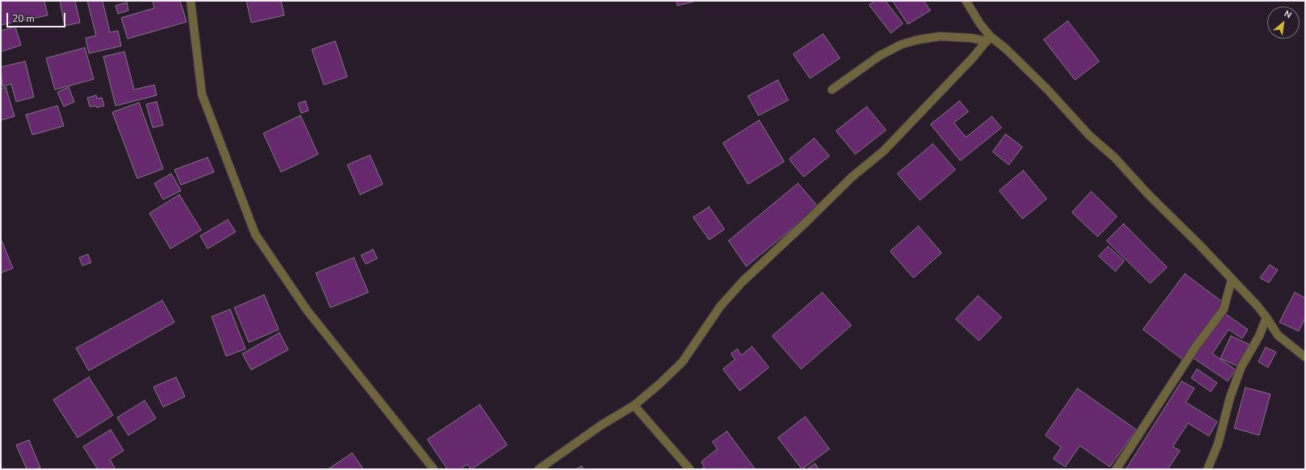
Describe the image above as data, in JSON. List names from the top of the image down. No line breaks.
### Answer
{"scale_bar":"20 m","north":"top right"}
